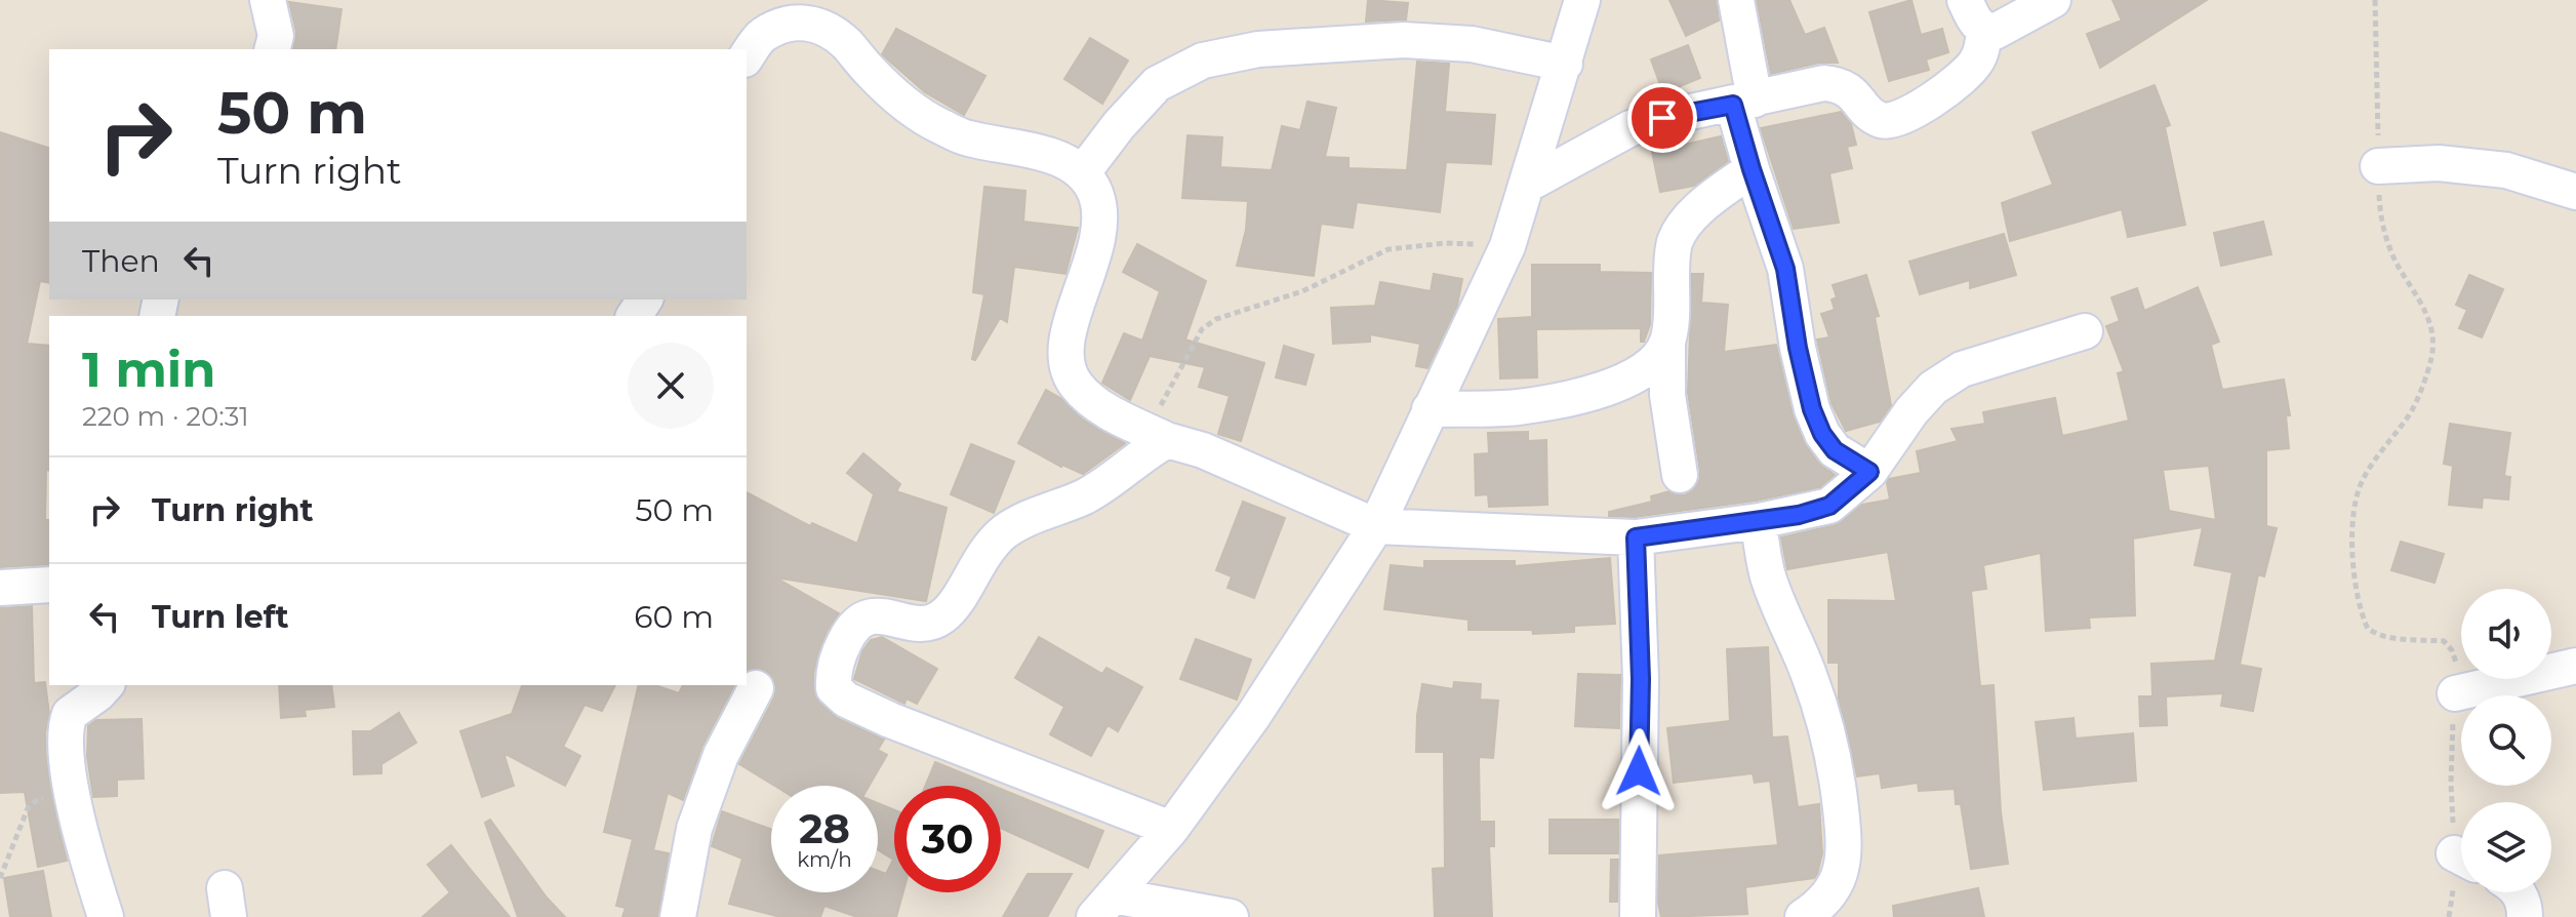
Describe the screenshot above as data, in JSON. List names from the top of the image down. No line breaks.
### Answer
{"page":{"turn":["50 m","Turn right"],"then":"Then","heading":["1 min","220 m · 20:31"],"list":[{"name":"Turn right","value":"50 m"},{"name":"Turn left","value":"60 m"}],"speed":"28 km/h","limit":"30"}}
